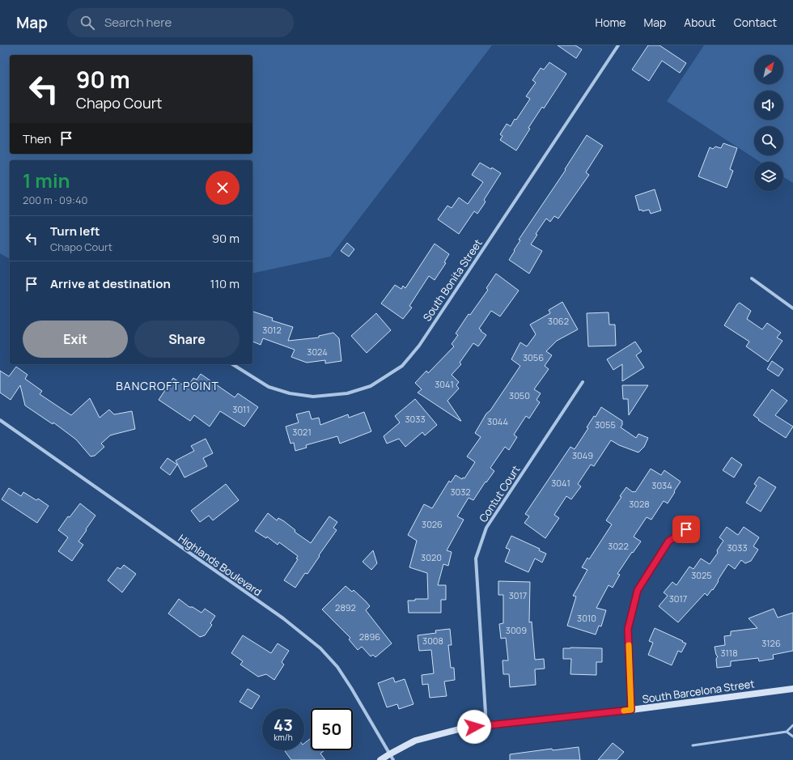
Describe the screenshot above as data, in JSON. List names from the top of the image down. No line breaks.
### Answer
{"streets":{"main road":["South Barcelona Street"],"street":["South Bonita Street","Contut Court","Highlands Boulevard"]},"crossings":[["Contut Court","South Barcelona Street"],["Highlands Boulevard","South Barcelona Street"]],"districts":["BANCROFT POINT"],"house_numbers":["3062","3012","3024","3056","3041","3050","3011","3033","3044","3055","3021","3049","3041","3034","3032","3028","3026","3022","3033","3020","3025","3017","3017","2892","3010","3009","2896","3008","3126","3118"],"north":"top right","page":{"header":"Map","search":"Search here","nav":["Home","Map","About","Contact"],"turn":["90 m","Chapo Court"],"then":"Then","heading":["1 min","200 m · 09:40"],"list":[{"name":"Turn left","note":"Chapo Court","value":"90 m"},{"name":"Arrive at destination","value":"110 m"}],"buttons":["Exit","Share"],"speed":"43 km/h","limit":"50"}}
